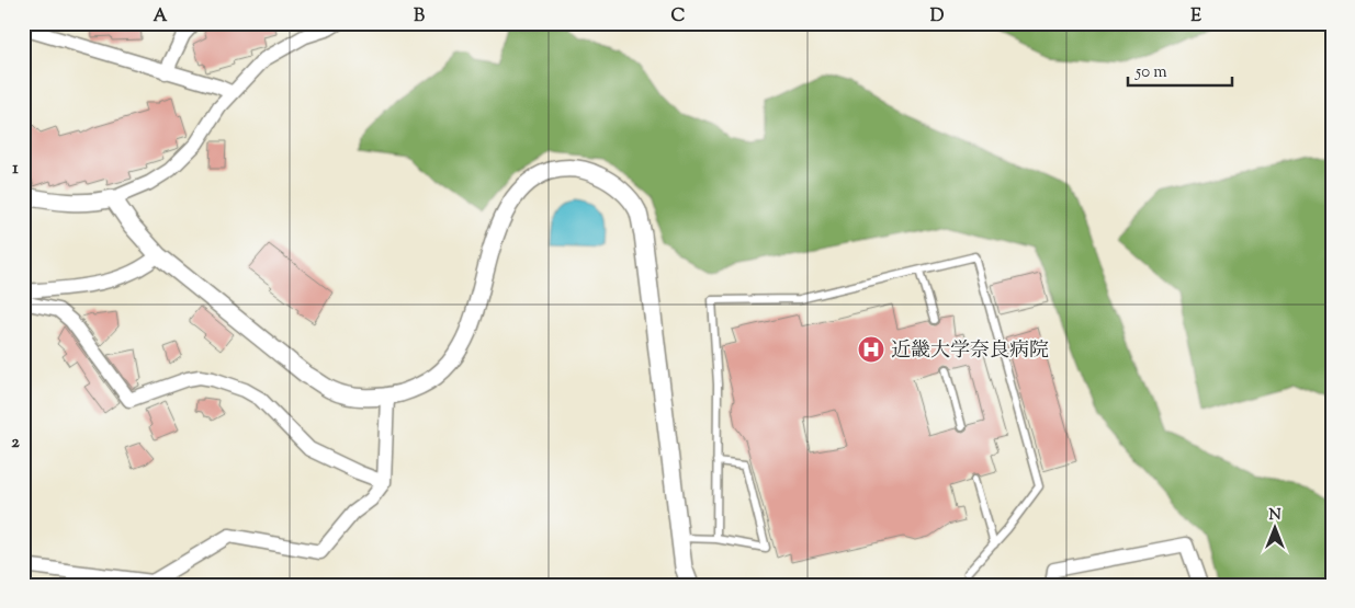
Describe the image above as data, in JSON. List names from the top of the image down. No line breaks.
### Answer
{"places":{"hospital":["近畿大学奈良病院"]},"scale_bar":"50 m","north":"top","grid":{"columns":["A","B","C","D","E"],"rows":["1","2"]}}
